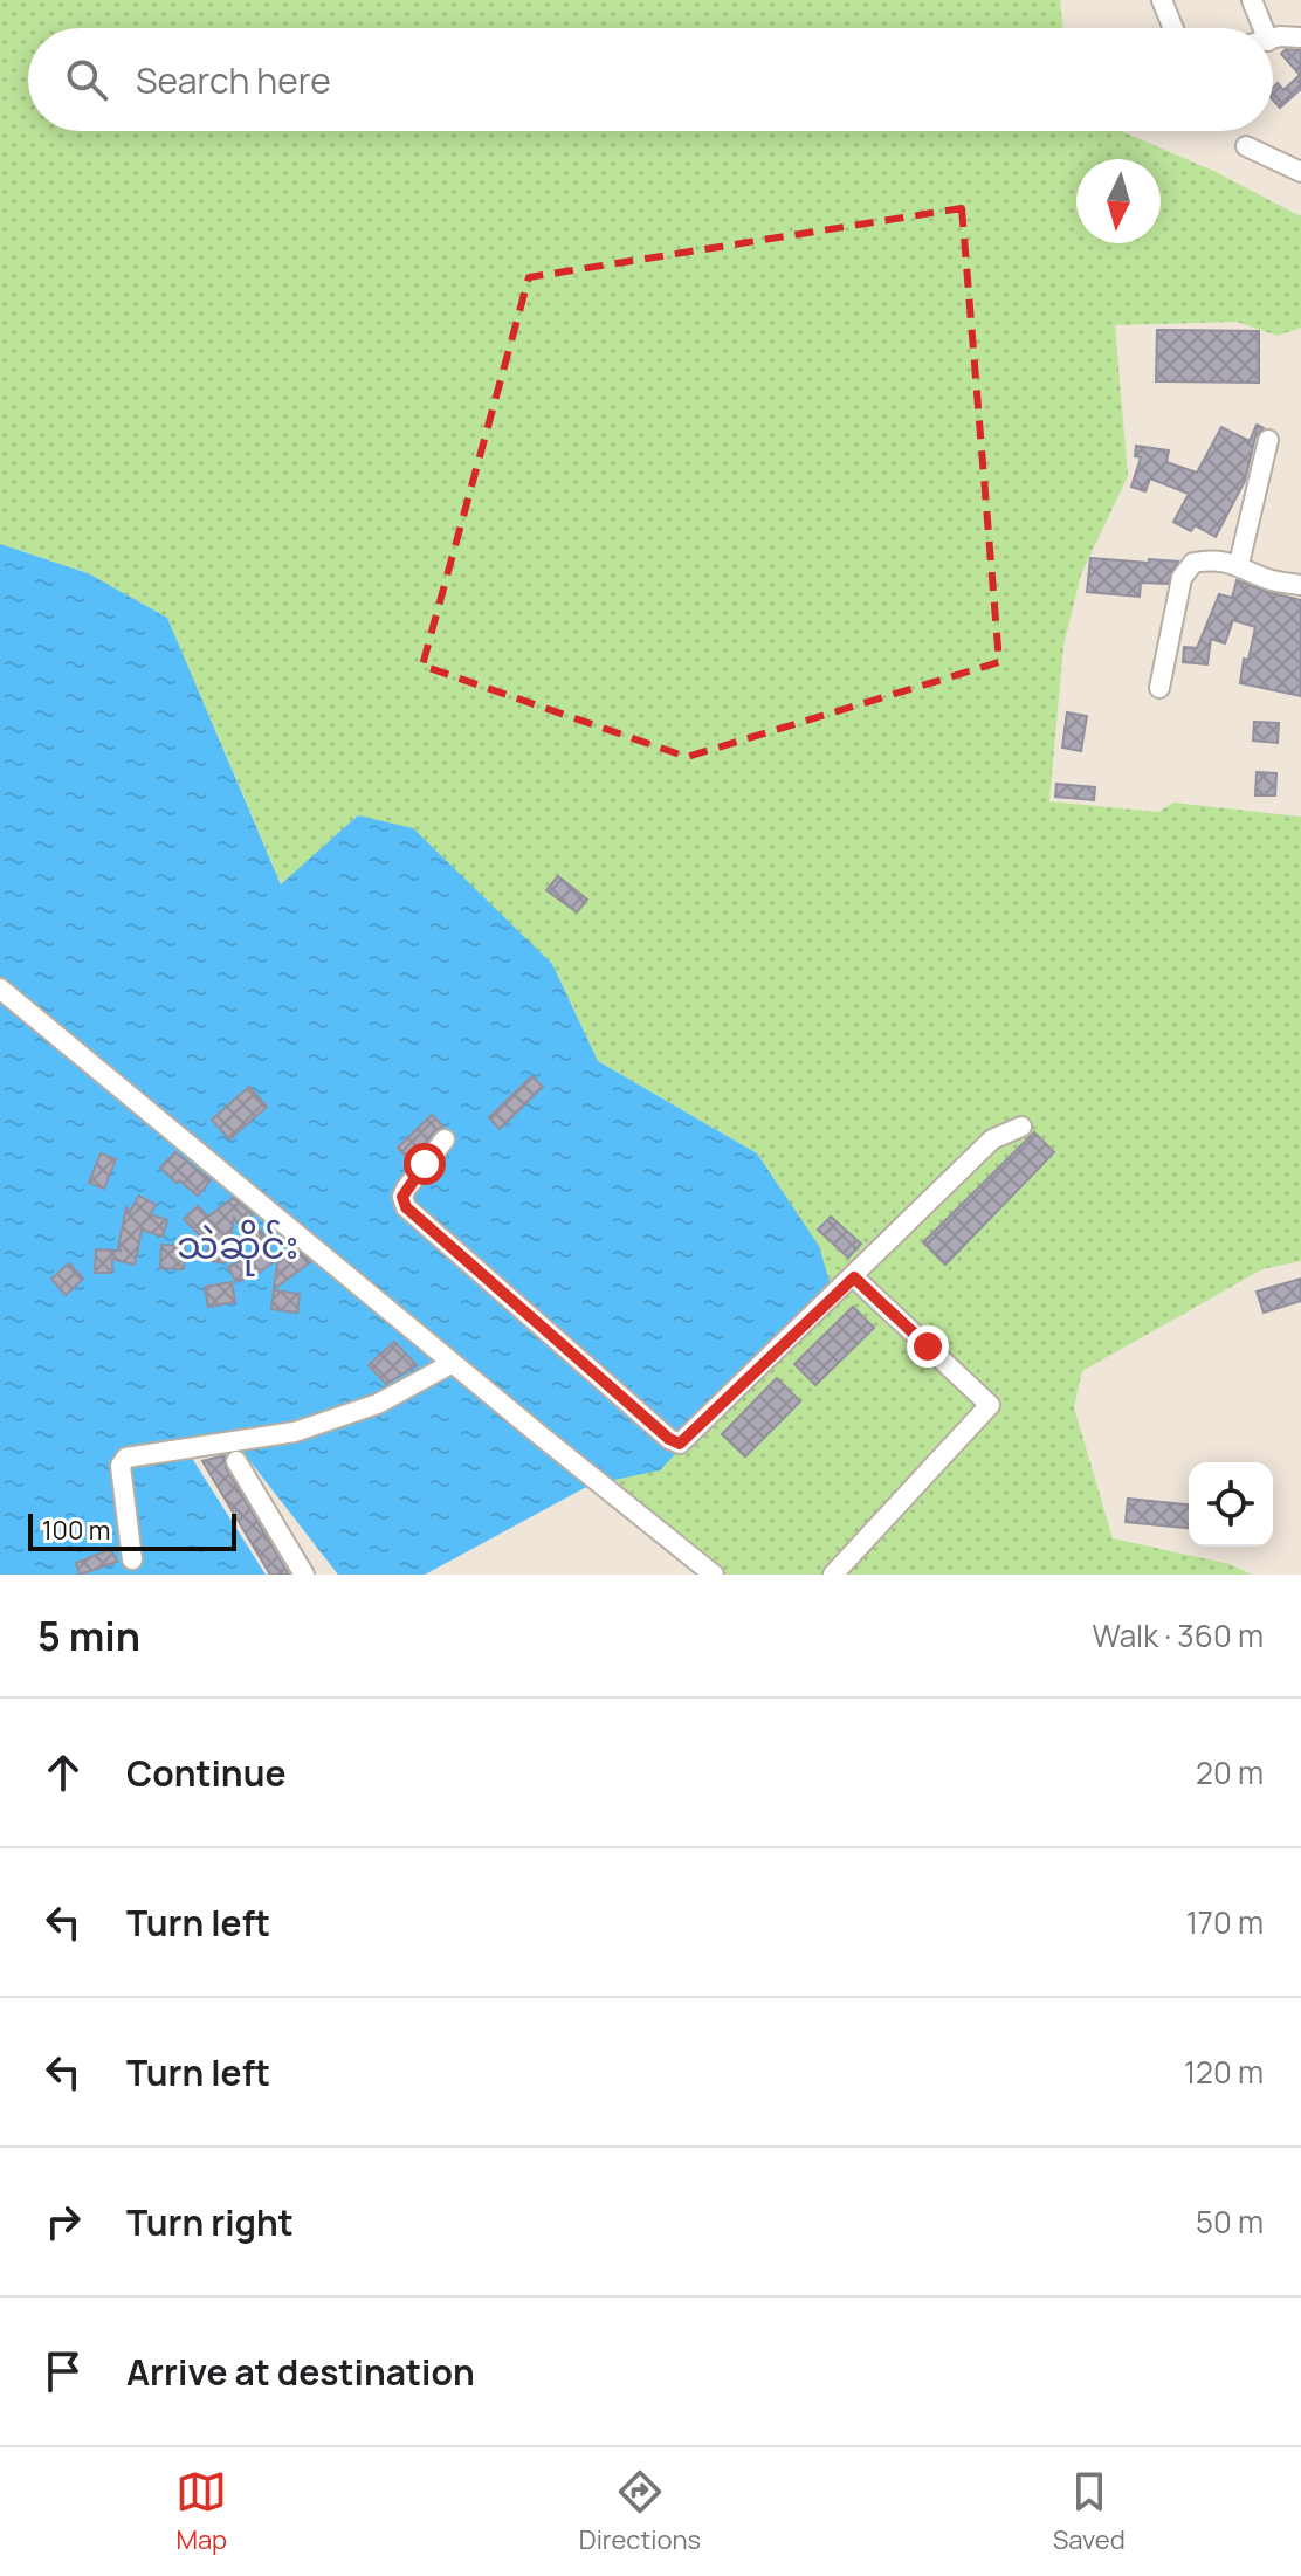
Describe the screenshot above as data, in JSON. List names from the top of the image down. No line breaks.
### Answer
{"districts":["သဲဆိုင်း"],"scale_bar":"100 m","north":"bottom","page":{"search":"Search here","scale":"100 m","heading":["5 min","Walk · 360 m"],"list":[["Continue","20 m"],["Turn left","170 m"],["Turn left","120 m"],["Turn right","50 m"],"Arrive at destination"],"nav":["Map","Directions","Saved"]}}
